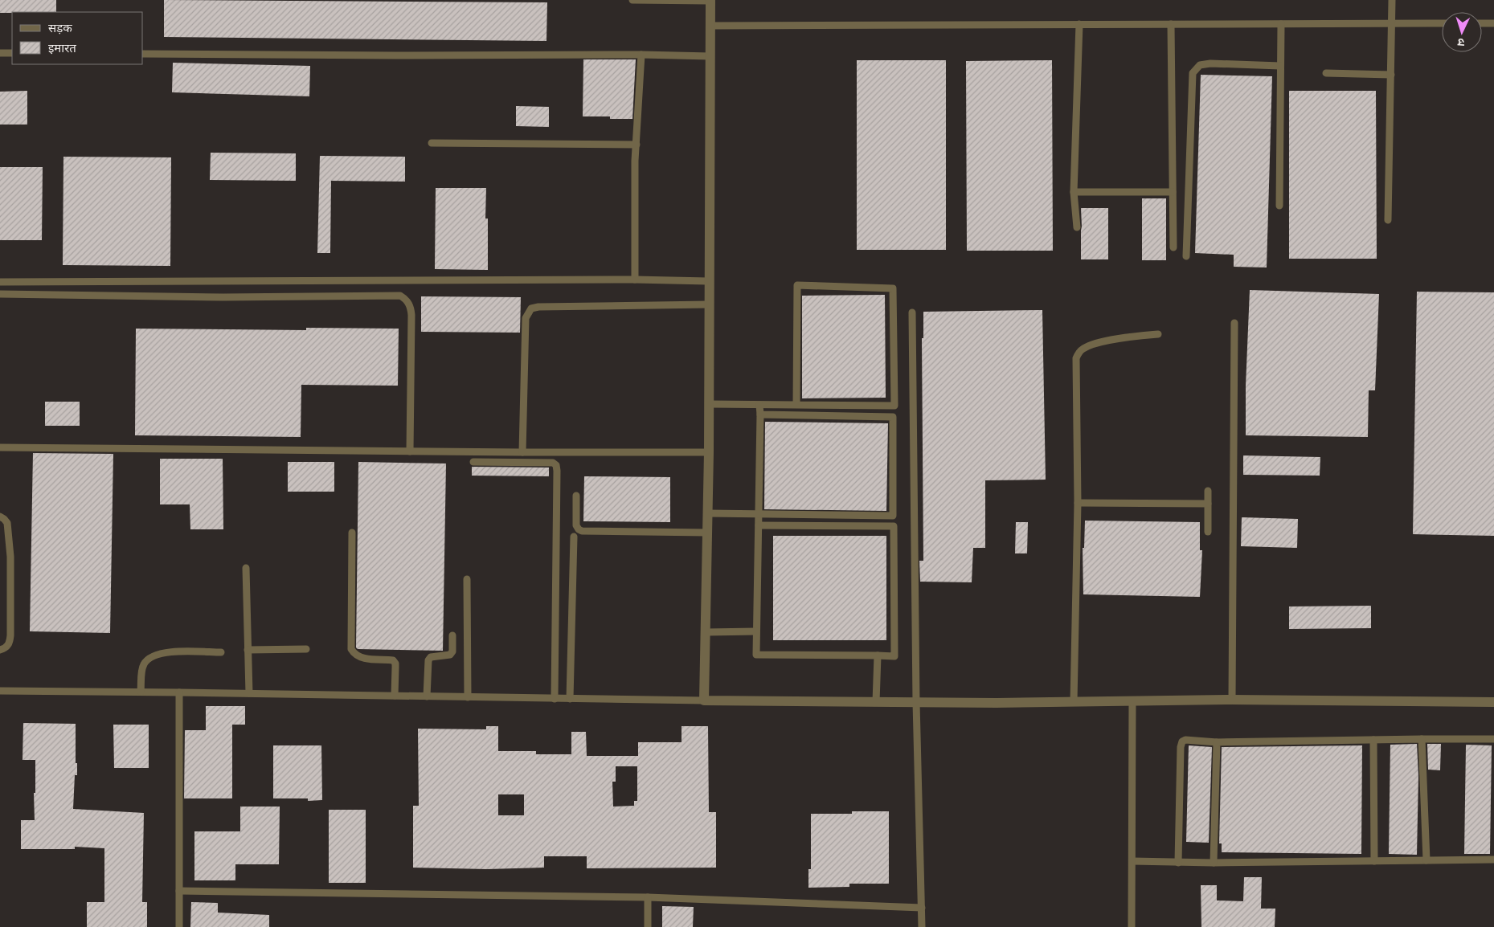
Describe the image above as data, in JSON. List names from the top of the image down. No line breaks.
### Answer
{"legend":["सड़क","इमारत"],"north":"bottom"}
